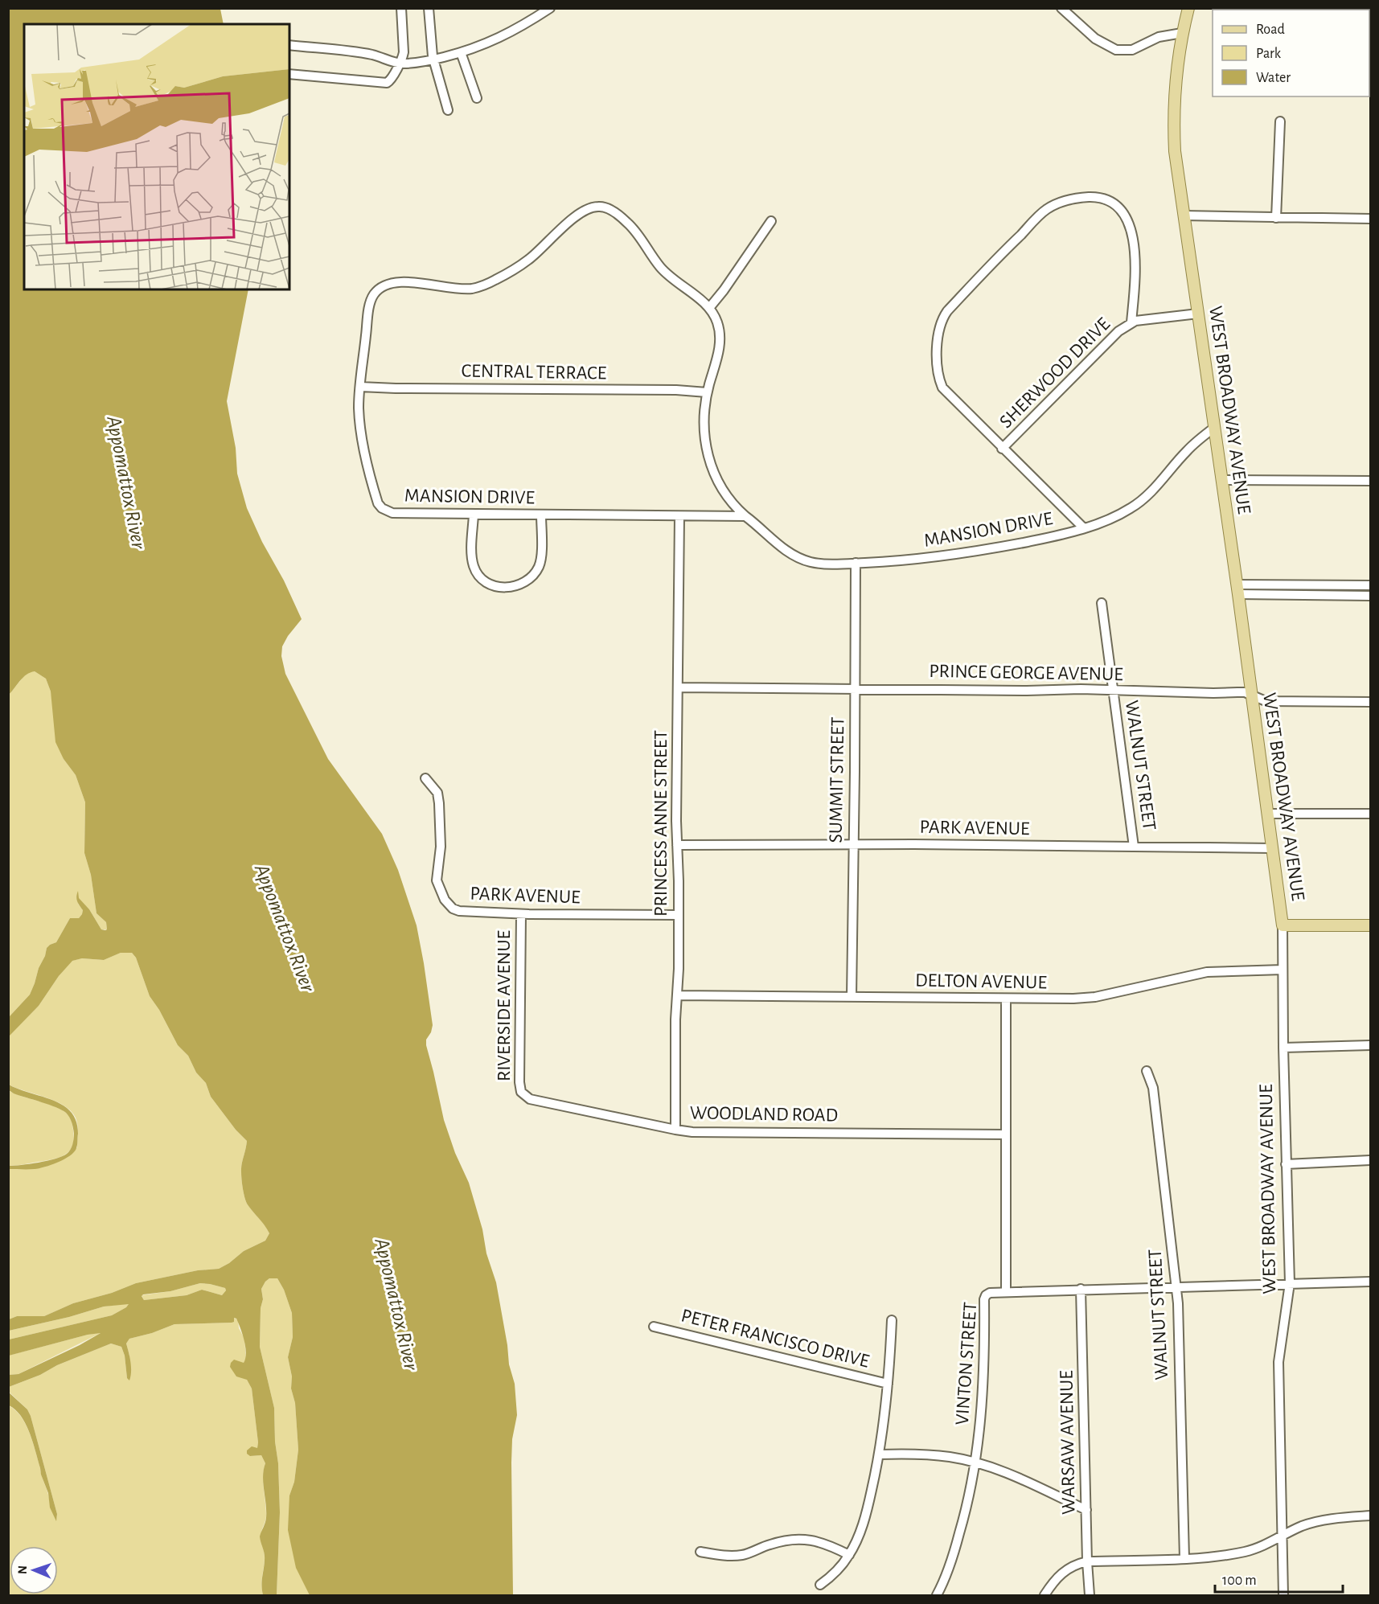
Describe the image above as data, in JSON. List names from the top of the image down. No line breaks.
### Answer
{"streets":{"main road":["WEST BROADWAY AVENUE"],"street":["CENTRAL TERRACE","SHERWOOD DRIVE","MANSION DRIVE","PRINCE GEORGE AVENUE","WALNUT STREET","SUMMIT STREET","PRINCESS ANNE STREET","PARK AVENUE","DELTON AVENUE","RIVERSIDE AVENUE","WOODLAND ROAD","PETER FRANCISCO DRIVE","VINTON STREET","WARSAW AVENUE"]},"crossings":[["CENTRAL TERRACE","MANSION DRIVE"],["SHERWOOD DRIVE","WEST BROADWAY AVENUE"],["SHERWOOD DRIVE","MANSION DRIVE"],["WEST BROADWAY AVENUE","MANSION DRIVE"],["WEST BROADWAY AVENUE","PRINCE GEORGE AVENUE"],["WEST BROADWAY AVENUE","PARK AVENUE"],["WEST BROADWAY AVENUE","DELTON AVENUE"],["MANSION DRIVE","SUMMIT STREET"],["MANSION DRIVE","PRINCESS ANNE STREET"],["PRINCE GEORGE AVENUE","WALNUT STREET"],["PRINCE GEORGE AVENUE","SUMMIT STREET"],["PRINCE GEORGE AVENUE","PRINCESS ANNE STREET"],["WALNUT STREET","PARK AVENUE"],["SUMMIT STREET","PARK AVENUE"],["SUMMIT STREET","DELTON AVENUE"],["PRINCESS ANNE STREET","PARK AVENUE"],["PRINCESS ANNE STREET","DELTON AVENUE"],["PRINCESS ANNE STREET","WOODLAND ROAD"],["PARK AVENUE","RIVERSIDE AVENUE"],["DELTON AVENUE","VINTON STREET"],["RIVERSIDE AVENUE","WOODLAND ROAD"],["WOODLAND ROAD","VINTON STREET"]],"water":["Appomattox River"],"legend":["Road","Park","Water"],"scale_bar":"100 m","north":"left"}
